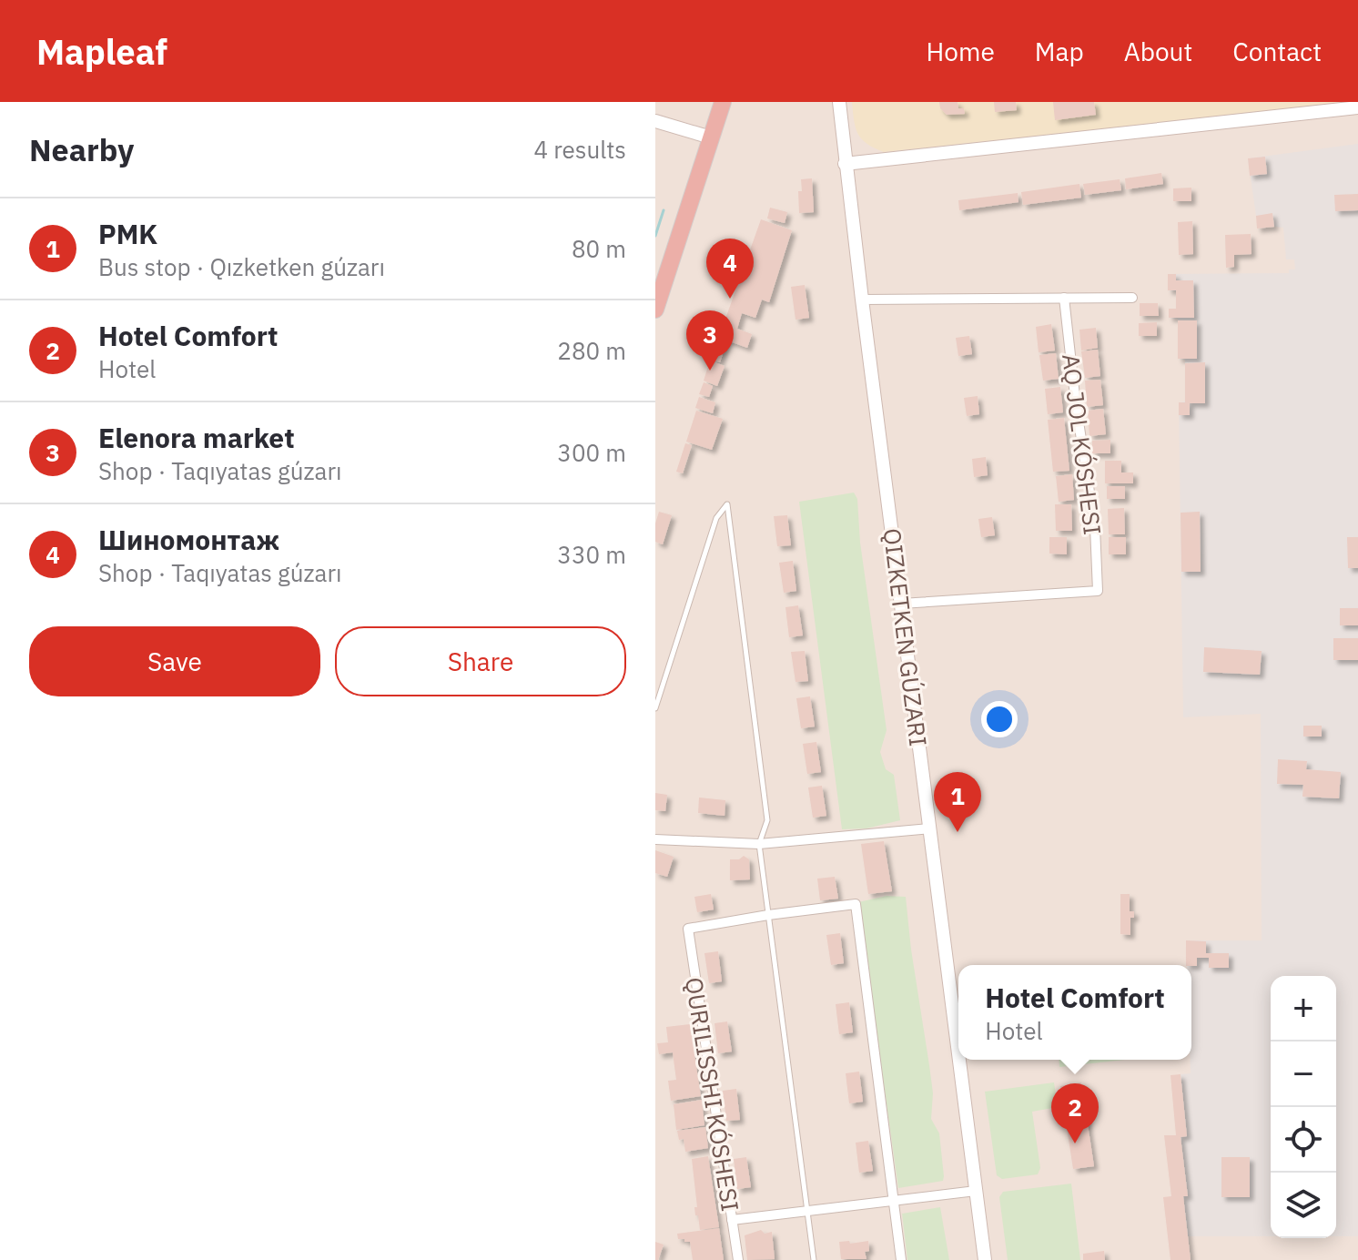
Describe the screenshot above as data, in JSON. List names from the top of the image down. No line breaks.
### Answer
{"streets":{"street":["AQ JOL KÓSHESI"]},"page":{"header":"Mapleaf","nav":["Home","Map","About","Contact"],"heading":["Nearby","4 results"],"list":[{"mark":"1","name":"PMK","note":"Bus stop · Qızketken gúzarı","value":"80 m"},{"mark":"2","name":"Hotel Comfort","note":"Hotel","value":"280 m"},{"mark":"3","name":"Elenora market","note":"Shop · Taqıyatas gúzarı","value":"300 m"},{"mark":"4","name":"Шиномонтаж","note":"Shop · Taqıyatas gúzarı","value":"330 m"}],"pins":["4","3","1","2"],"buttons":["Save","Share"],"popup":["Hotel Comfort","Hotel"],"map_buttons":["+","−"]}}
